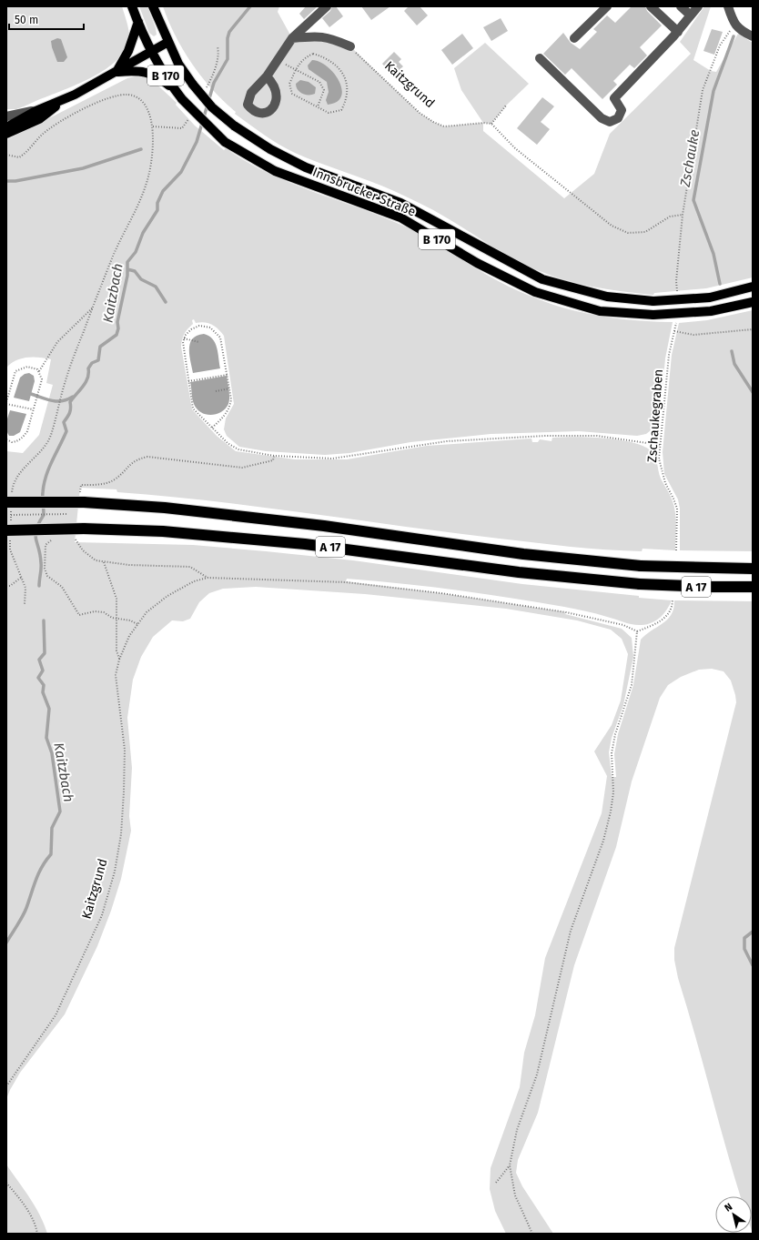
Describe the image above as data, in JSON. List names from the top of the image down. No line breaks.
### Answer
{"streets":{"highway":["A 17"],"main road":["B 170","Innsbrucker Straße"],"path":["Kaitzgrund","Zschaukegraben"]},"water":["Zschauke","Kaitzbach"],"scale_bar":"50 m","north":"top left"}
